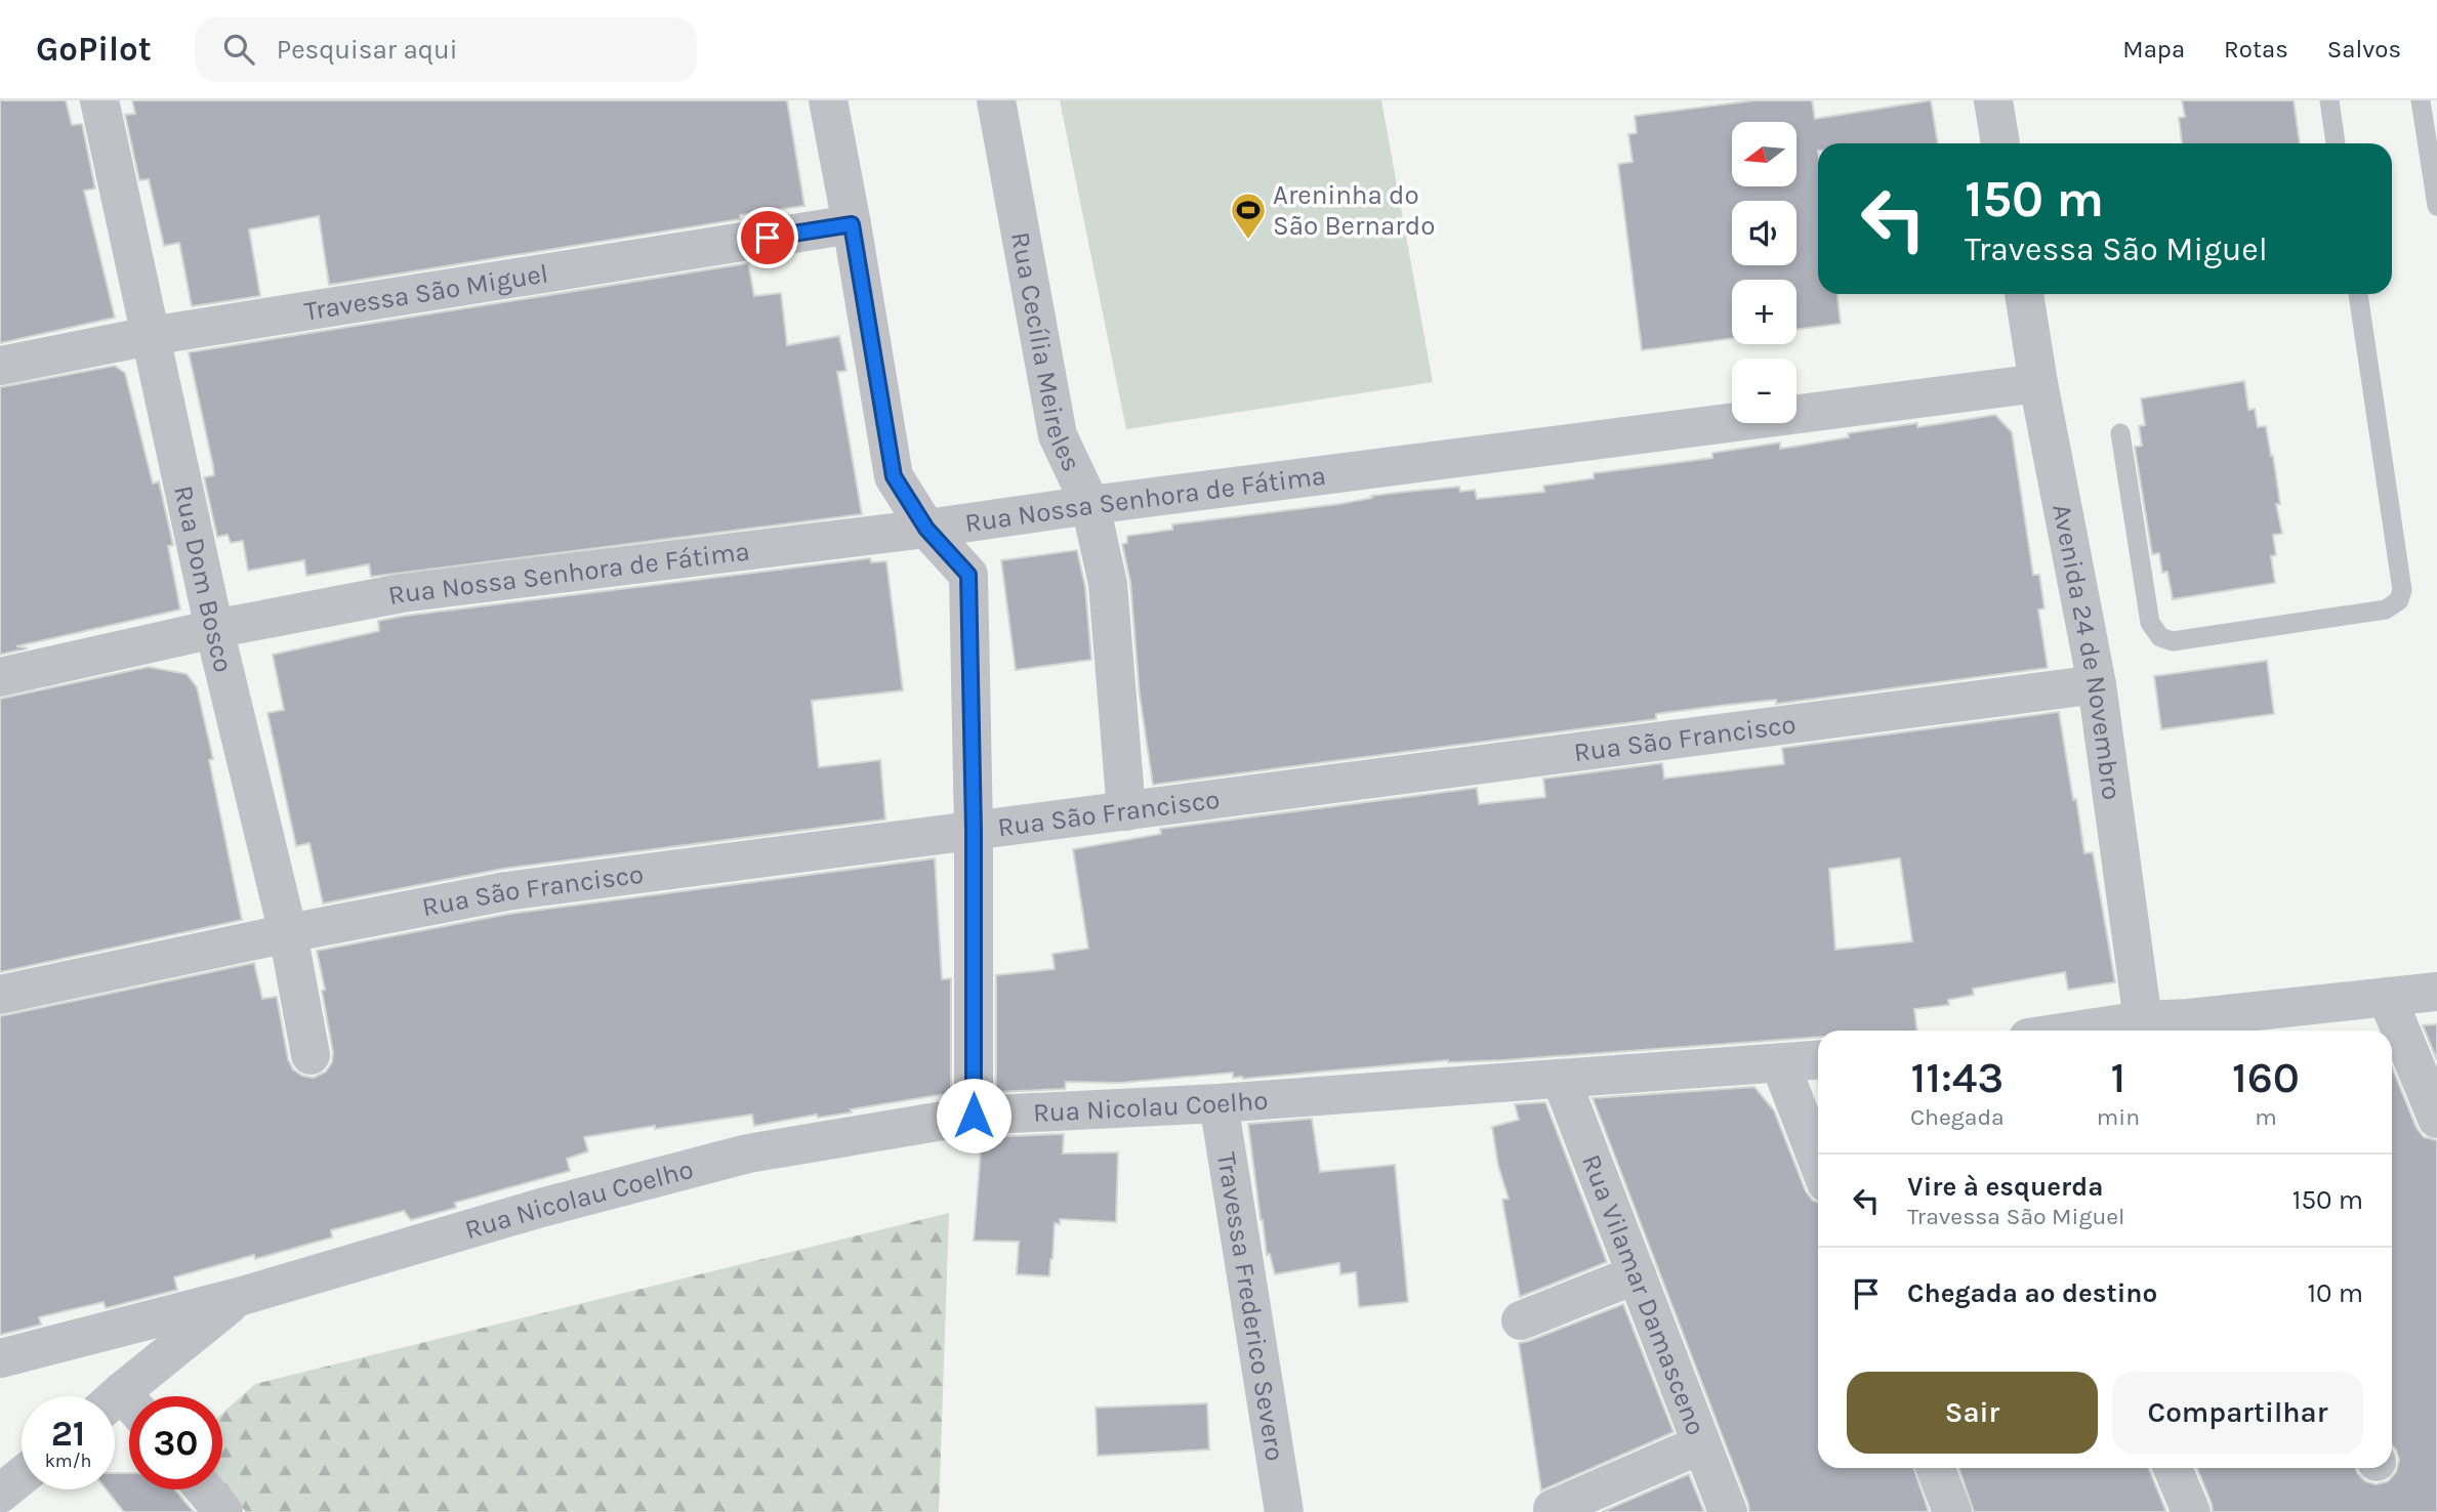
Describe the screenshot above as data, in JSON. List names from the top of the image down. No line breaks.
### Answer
{"streets":{"street":["Travessa São Miguel","Rua Cecília Meireles","Rua Nossa Senhora de Fátima","Rua Dom Bosco","Avenida 24 de Novembro","Rua São Francisco","Rua Nicolau Coelho","Rua Vilamar Damasceno","Travessa Frederico Severo"]},"crossings":[["Travessa São Miguel","Rua Dom Bosco"],["Rua Cecília Meireles","Rua Nossa Senhora de Fátima"],["Rua Cecília Meireles","Rua São Francisco"],["Rua Nossa Senhora de Fátima","Rua Dom Bosco"],["Rua Nossa Senhora de Fátima","Avenida 24 de Novembro"],["Rua Dom Bosco","Rua São Francisco"],["Avenida 24 de Novembro","Rua São Francisco"],["Rua Nicolau Coelho","Rua Vilamar Damasceno"],["Rua Nicolau Coelho","Travessa Frederico Severo"]],"places":{"sports":["Areninha do São Bernardo"]},"north":"left","page":{"header":"GoPilot","search":"Pesquisar aqui","nav":["Mapa","Rotas","Salvos"],"map_buttons":["+","−"],"turn":["150 m","Travessa São Miguel"],"eta":["11:43","Chegada","1","min","160","m"],"list":[{"name":"Vire à esquerda","note":"Travessa São Miguel","value":"150 m"},{"name":"Chegada ao destino","value":"10 m"}],"buttons":["Sair","Compartilhar"],"speed":"21 km/h","limit":"30"}}
